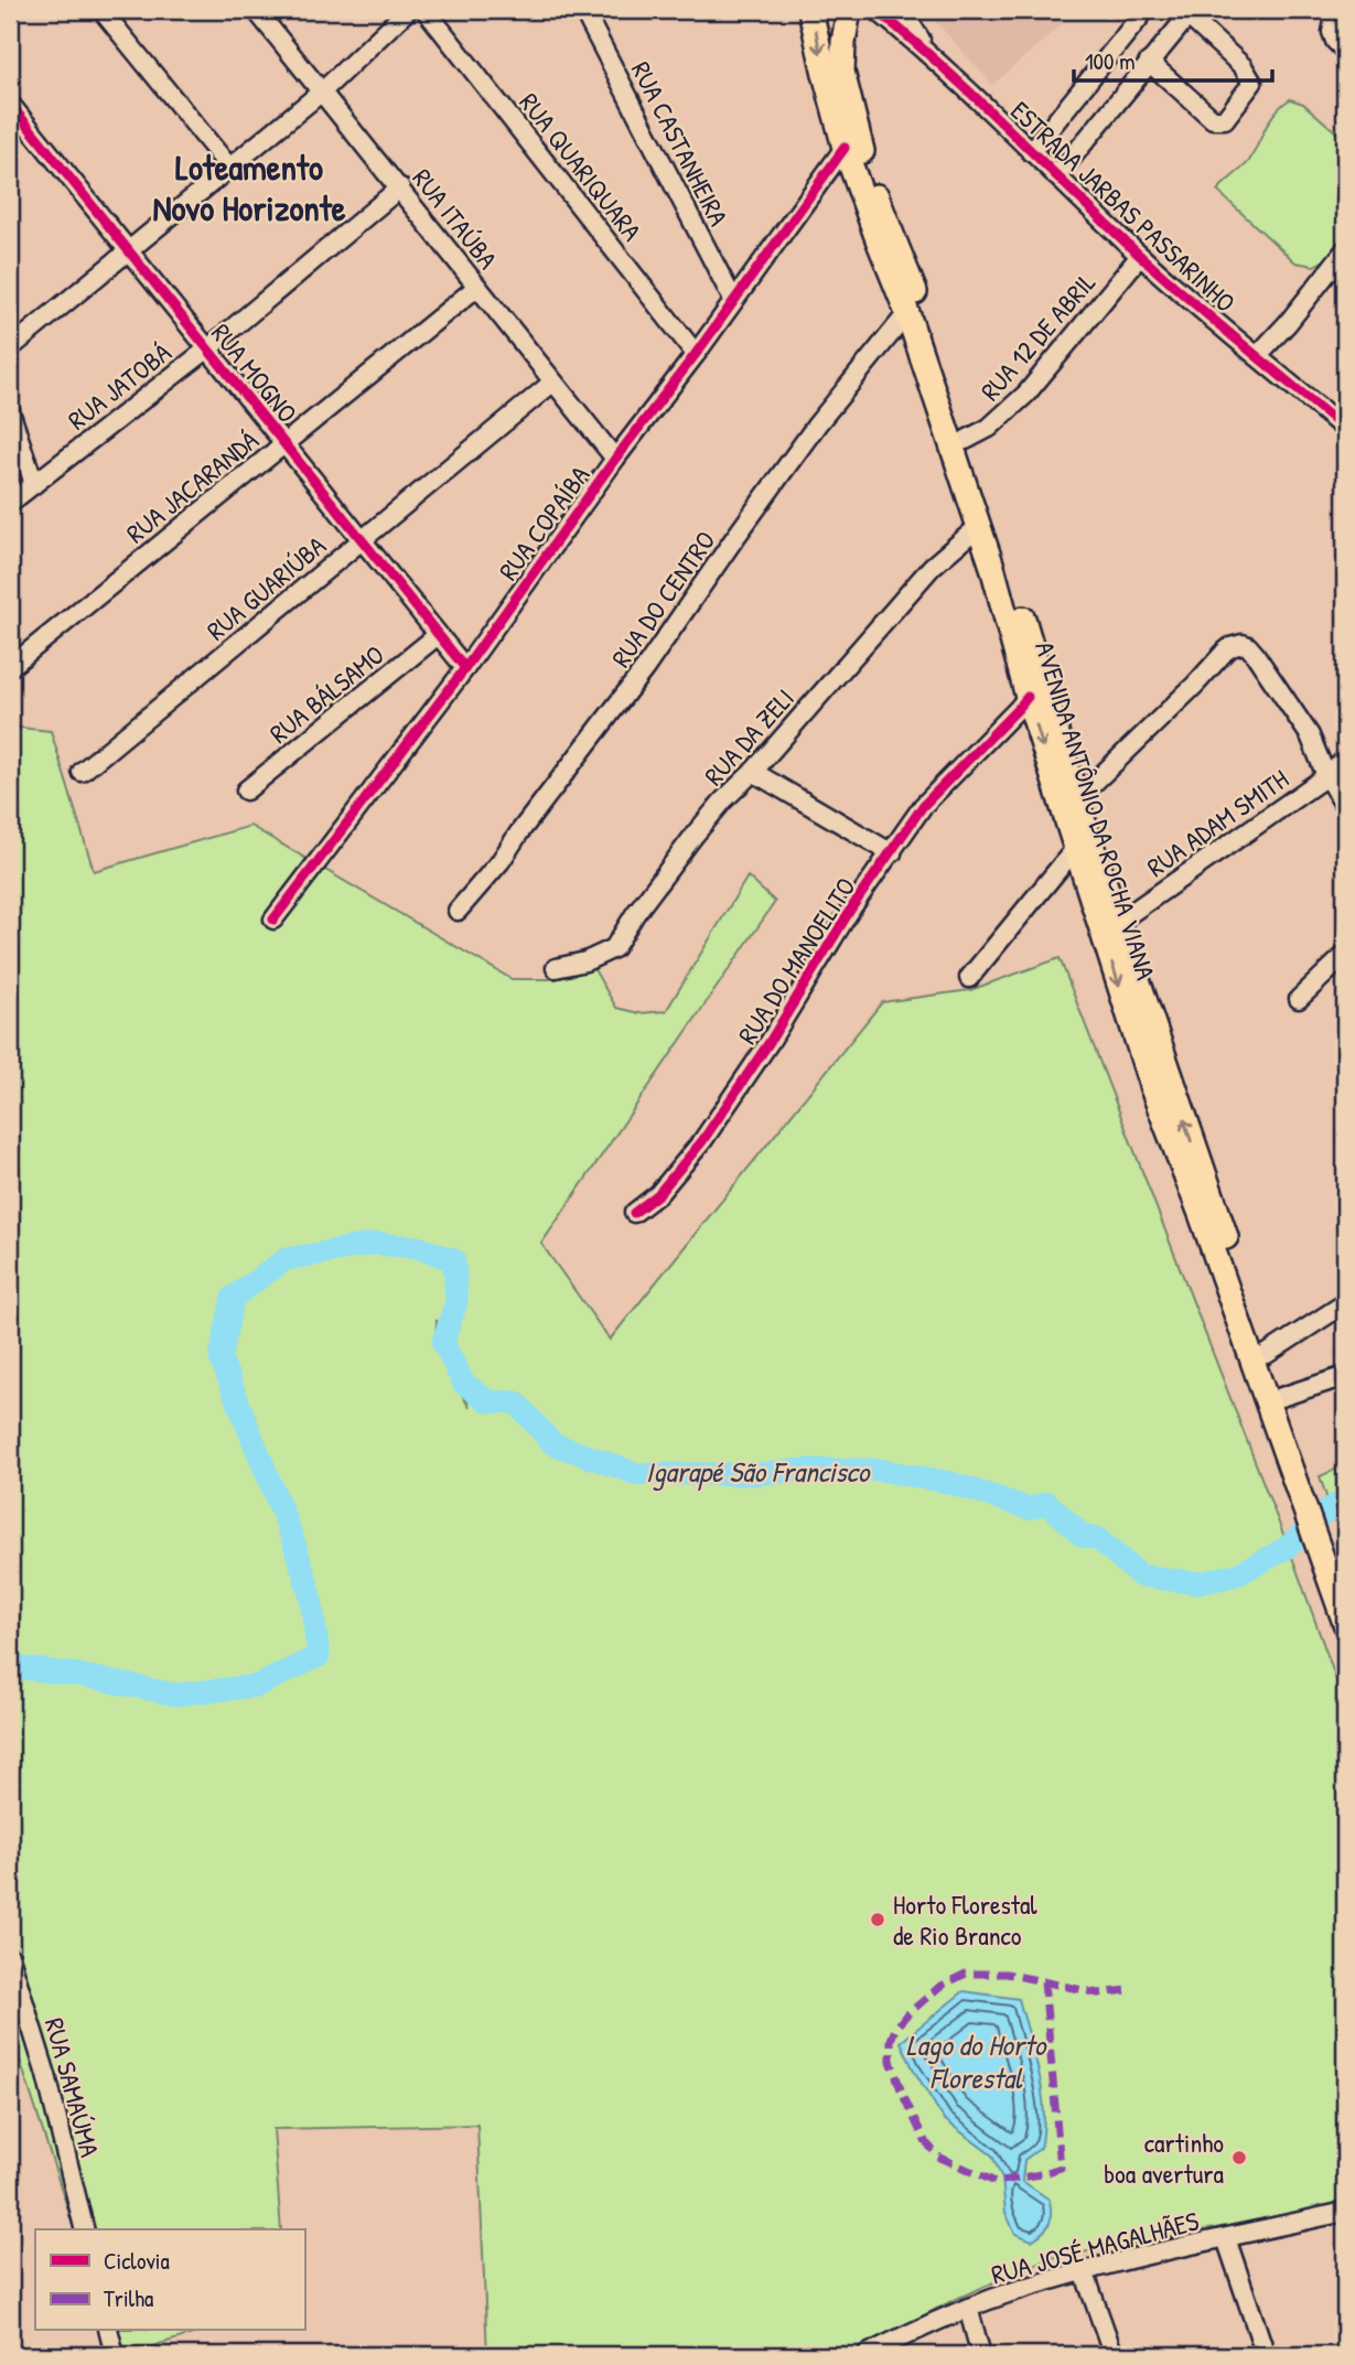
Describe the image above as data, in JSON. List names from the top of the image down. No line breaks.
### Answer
{"streets":{"main road":["AVENIDA ANTÔNIO DA ROCHA VIANA"],"street":["RUA CASTANHEIRA","RUA QUARIQUARA","ESTRADA JARBAS PASSARINHO","RUA ITAÚBA","RUA 12 DE ABRIL","RUA MOGNO","RUA JATOBÁ","RUA JACARANDÁ","RUA COPAÍBA","RUA GUARIÚBA","RUA DO CENTRO","RUA BÁLSAMO","RUA DA ZELI","RUA ADAM SMITH","RUA DO MANOELITO","RUA SAMAÚMA","RUA JOSÉ MAGALHÃES"]},"crossings":[["RUA CASTANHEIRA","RUA COPAÍBA"],["RUA QUARIQUARA","RUA COPAÍBA"],["ESTRADA JARBAS PASSARINHO","RUA 12 DE ABRIL"],["RUA ITAÚBA","RUA JATOBÁ"],["RUA ITAÚBA","RUA JACARANDÁ"],["RUA ITAÚBA","RUA COPAÍBA"],["RUA ITAÚBA","RUA GUARIÚBA"],["RUA 12 DE ABRIL","AVENIDA ANTÔNIO DA ROCHA VIANA"],["RUA MOGNO","RUA JATOBÁ"],["RUA MOGNO","RUA JACARANDÁ"],["RUA MOGNO","RUA COPAÍBA"],["RUA MOGNO","RUA GUARIÚBA"],["RUA MOGNO","RUA BÁLSAMO"],["RUA COPAÍBA","AVENIDA ANTÔNIO DA ROCHA VIANA"],["RUA DO CENTRO","AVENIDA ANTÔNIO DA ROCHA VIANA"],["RUA DA ZELI","AVENIDA ANTÔNIO DA ROCHA VIANA"],["AVENIDA ANTÔNIO DA ROCHA VIANA","RUA ADAM SMITH"],["AVENIDA ANTÔNIO DA ROCHA VIANA","RUA DO MANOELITO"]],"districts":["Loteamento Novo Horizonte"],"water":["Igarapé São Francisco","Lago do Horto Florestal"],"places":["Horto Florestal de Rio Branco","cartinho boa avertura"],"legend":["Ciclovia","Trilha"],"scale_bar":"100 m"}
